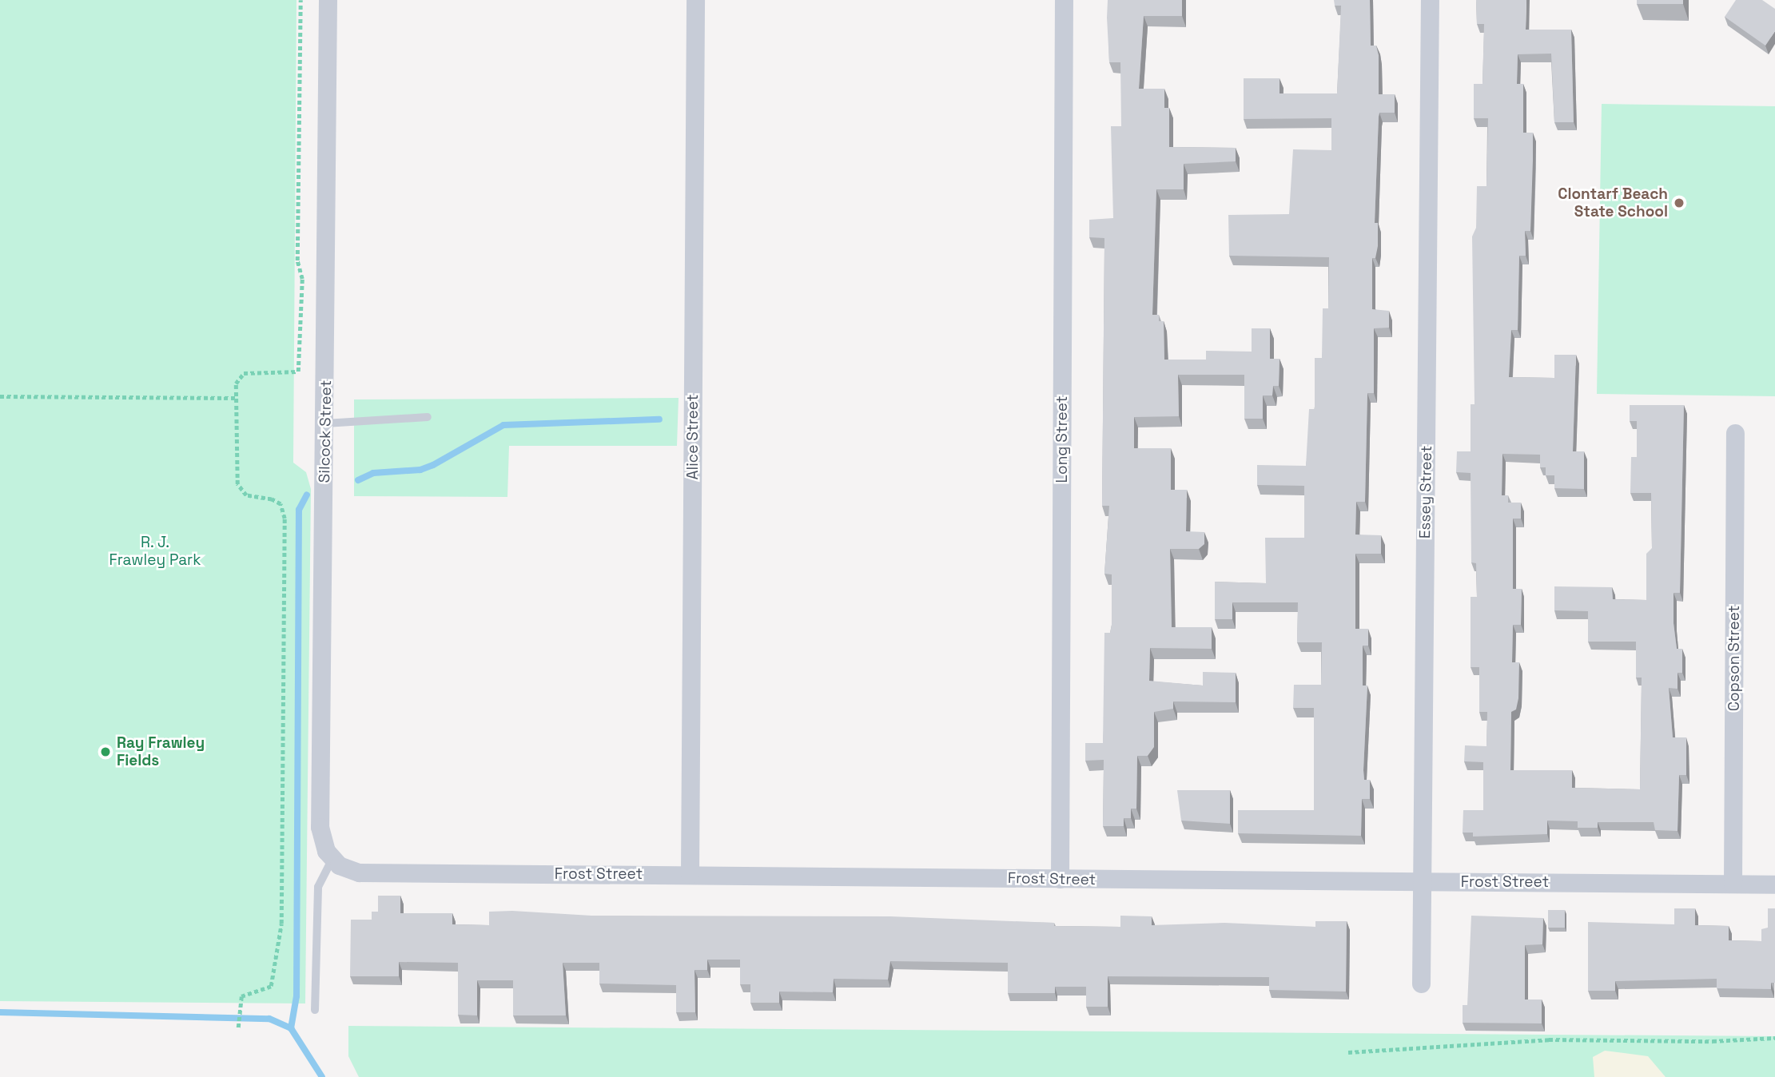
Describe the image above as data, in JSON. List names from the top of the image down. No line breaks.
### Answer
{"streets":{"street":["Silcock Street","Alice Street","Long Street","Essey Street","Copson Street","Frost Street"]},"crossings":[["Silcock Street","Frost Street"],["Alice Street","Frost Street"],["Long Street","Frost Street"],["Essey Street","Frost Street"],["Copson Street","Frost Street"]],"parks":["R. J. Frawley Park"],"places":["Clontarf Beach State School","Ray Frawley Fields"]}
